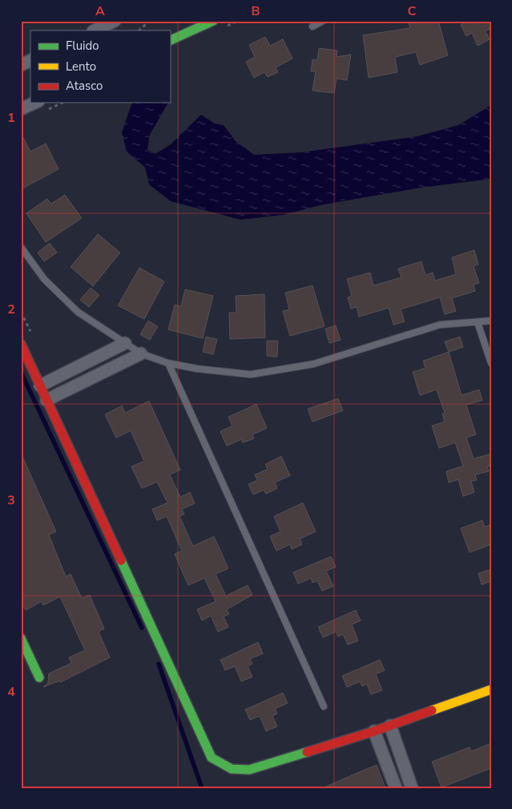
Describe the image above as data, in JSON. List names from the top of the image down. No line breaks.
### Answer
{"legend":["Fluido","Lento","Atasco"],"grid":{"columns":["A","B","C"],"rows":["1","2","3","4"]}}
